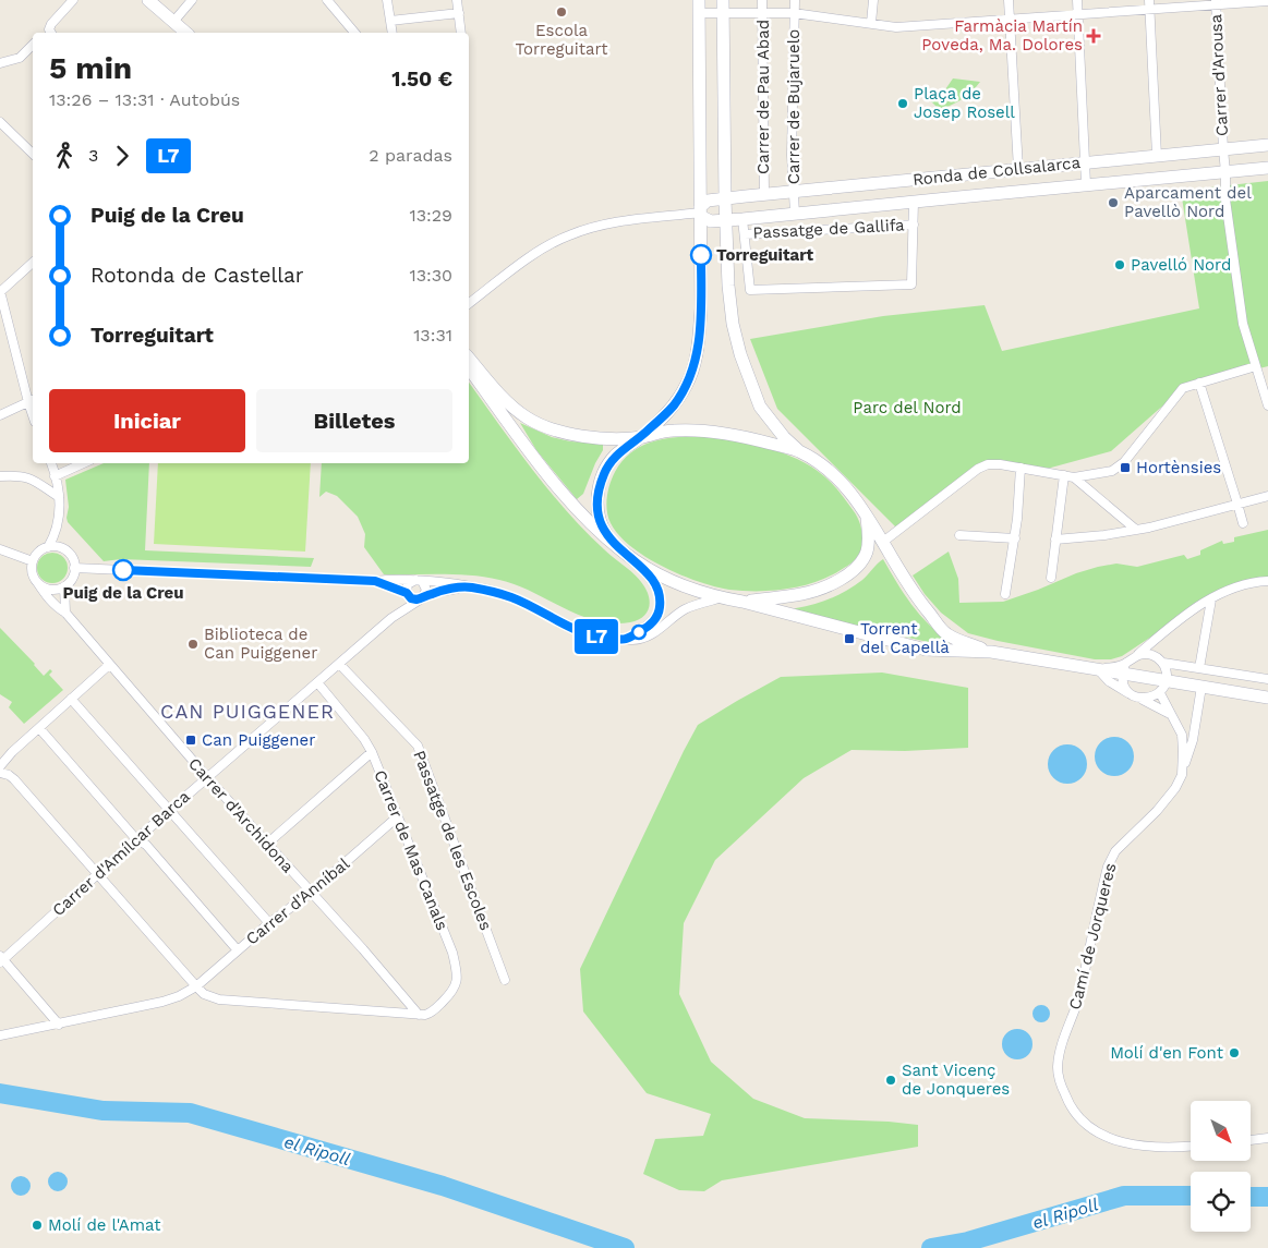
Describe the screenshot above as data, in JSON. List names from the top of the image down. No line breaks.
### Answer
{"streets":{"street":["Carrer d'Arousa","Carrer de Pau Abad","Carrer de Bujaruelo","Ronda de Collsalarca","Passatge de Gallifa","Carrer d'Archidona","Passatge de les Escoles","Carrer de Mas Canals","Carrer d'Amílcar Barca","Carrer d'Anníbal","Camí de Jorqueres"]},"crossings":[["Carrer d'Arousa","Ronda de Collsalarca"],["Carrer de Pau Abad","Ronda de Collsalarca"],["Carrer de Bujaruelo","Ronda de Collsalarca"],["Carrer d'Archidona","Carrer de Mas Canals"],["Carrer d'Archidona","Carrer d'Amílcar Barca"],["Carrer d'Archidona","Carrer d'Anníbal"],["Passatge de les Escoles","Carrer d'Amílcar Barca"],["Carrer de Mas Canals","Carrer d'Amílcar Barca"],["Carrer de Mas Canals","Carrer d'Anníbal"]],"districts":["CAN PUIGGENER"],"water":["el Ripoll"],"parks":["Parc del Nord"],"places":{"other":["Escola Torreguitart","Plaça de Josep Rosell","Aparcament del Pavellò Nord","Torreguitart","Pavelló Nord","Puig de la Creu","Biblioteca de Can Puiggener","Molí d'en Font","Sant Vicenç de Jonqueres","Molí de l'Amat"],"health":["Farmàcia Martín Poveda, Ma. Dolores"],"transit":["Hortènsies","Torrent del Capellà","Can Puiggener"]},"lines":["bus line L7"],"north":"bottom right","page":{"on_map":"L7","heading":["5 min","13:26 – 13:31 · Autobús","1.50 €"],"legs":["3","L7","2 paradas"],"list":[{"name":"Puig de la Creu","value":"13:29"},{"name":"Rotonda de Castellar","value":"13:30"},{"name":"Torreguitart","value":"13:31"}],"buttons":["Iniciar","Billetes"]}}
